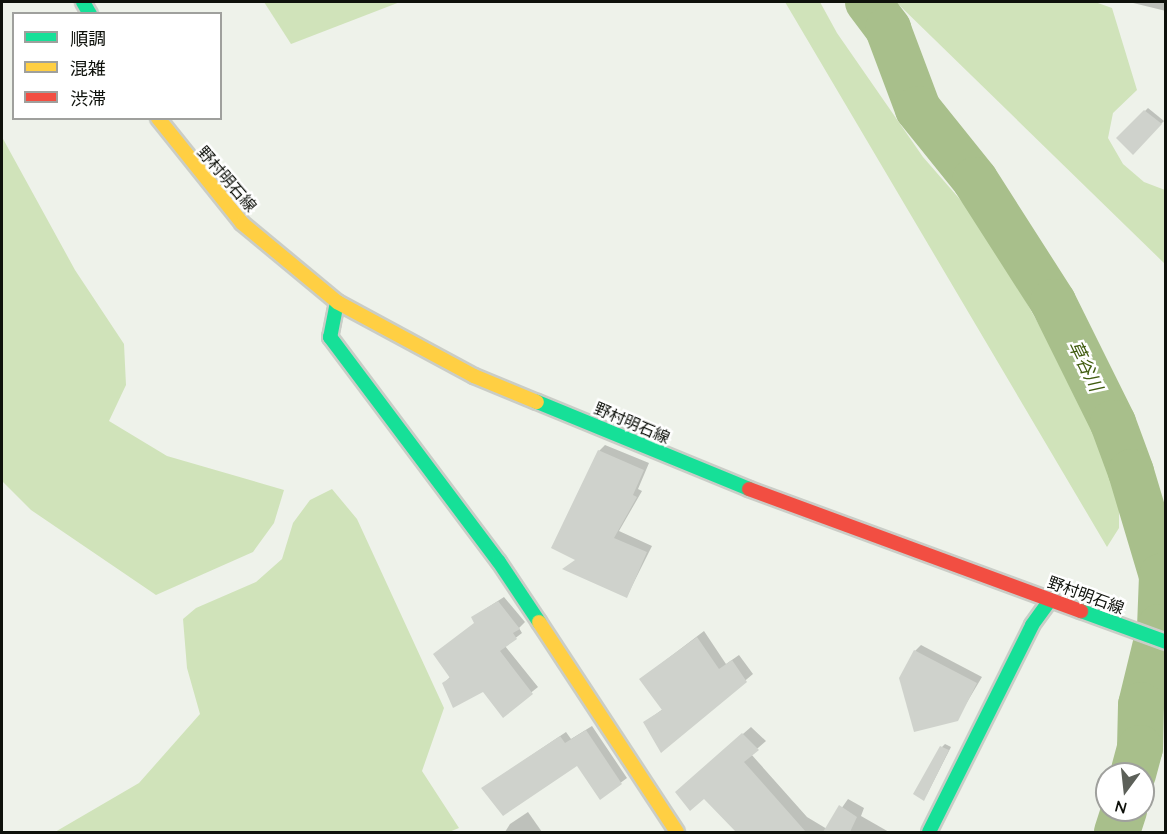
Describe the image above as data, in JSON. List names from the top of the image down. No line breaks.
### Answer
{"streets":{"main road":["野村明石線"]},"water":["草谷川"],"legend":["順調","混雑","渋滞"],"north":"bottom"}
